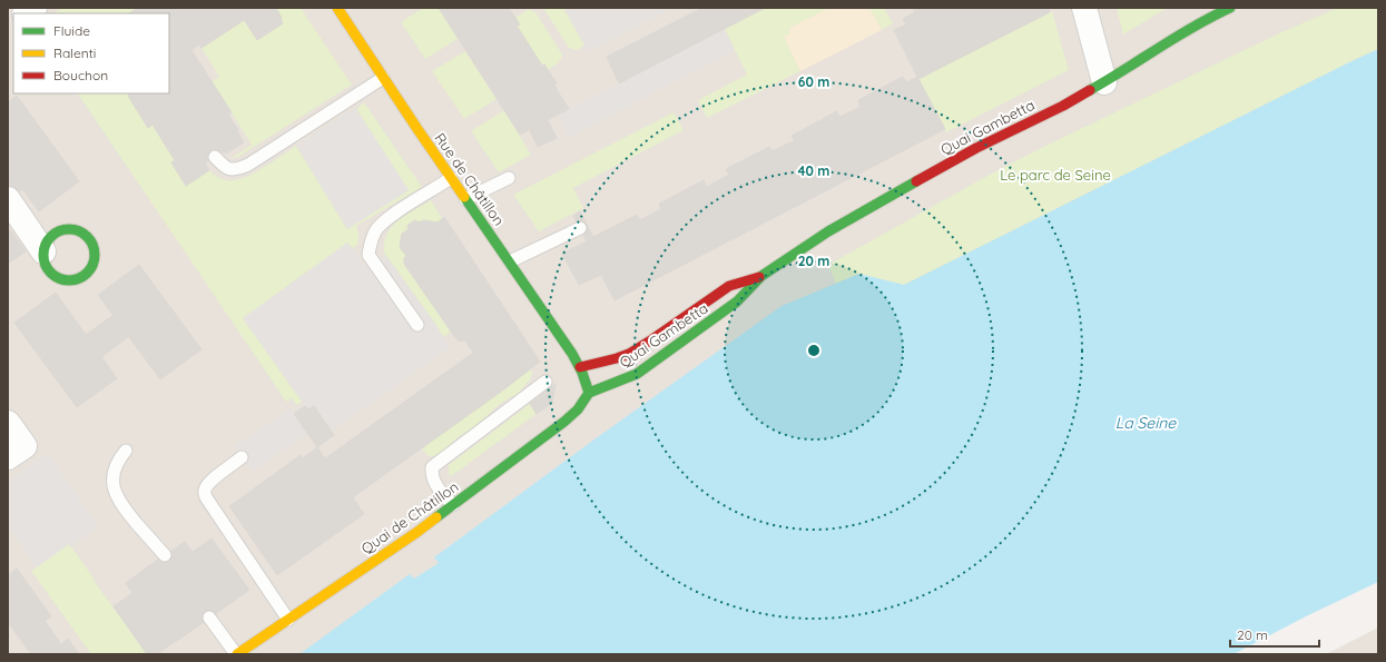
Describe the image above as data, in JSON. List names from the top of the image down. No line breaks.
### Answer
{"streets":{"main road":["Quai Gambetta","Rue de Châtillon","Quai de Châtillon"]},"crossings":[["Quai Gambetta","Rue de Châtillon"],["Quai Gambetta","Quai de Châtillon"]],"water":["La Seine"],"parks":["Le parc de Seine"],"legend":["Fluide","Ralenti","Bouchon"],"scale_bar":"20 m","rings":["60 m","40 m","20 m"]}
